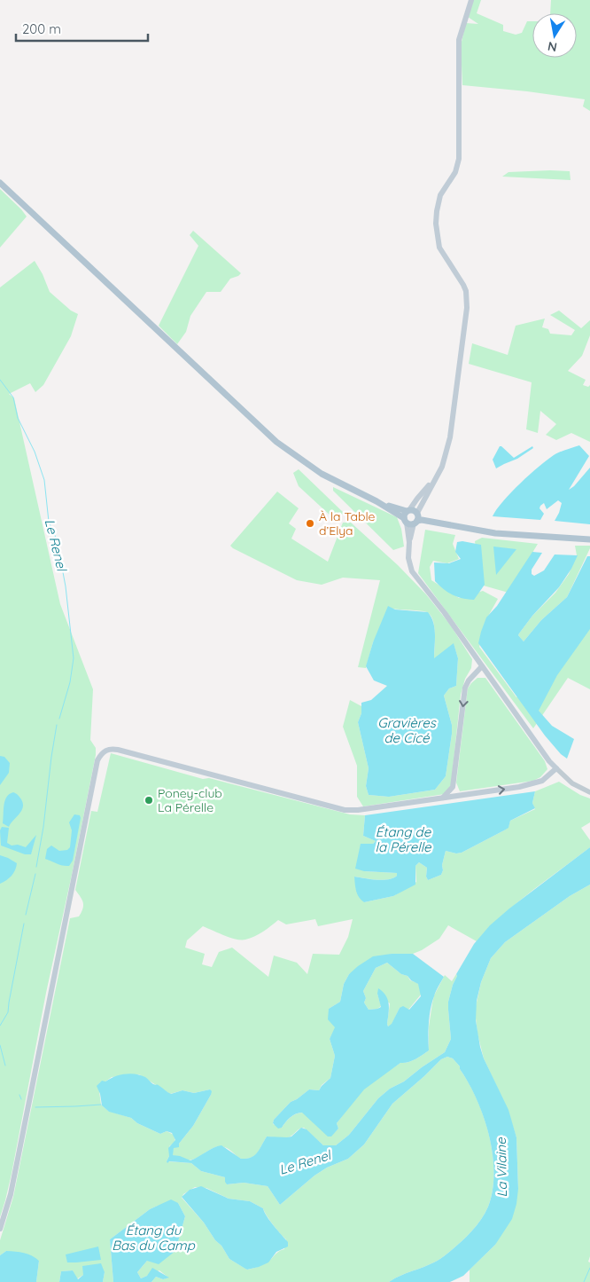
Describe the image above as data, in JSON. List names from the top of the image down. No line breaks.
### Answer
{"water":["Le Renel","Gravières de Cicé","Étang de la Pérelle","La Vilaine","Étang du Bas du Camp"],"places":["À la Table d’Elya","Poney-club La Pérelle"],"scale_bar":"200 m","north":"bottom"}
